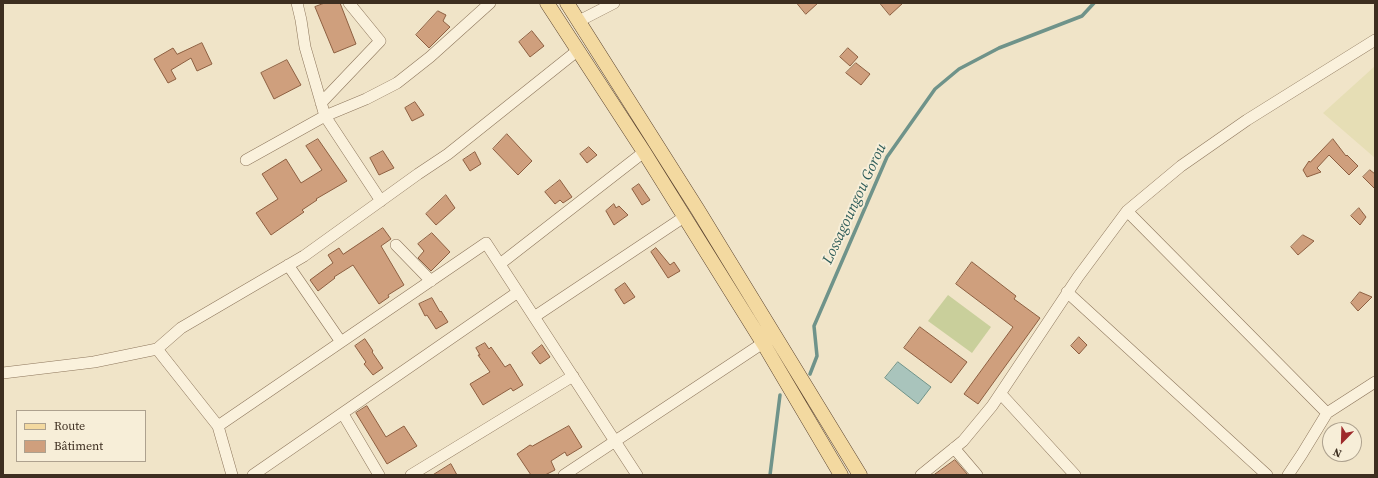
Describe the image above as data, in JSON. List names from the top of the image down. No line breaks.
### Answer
{"water":["Lossagoungou Gorou"],"legend":["Route","Bâtiment"],"north":"bottom left"}
